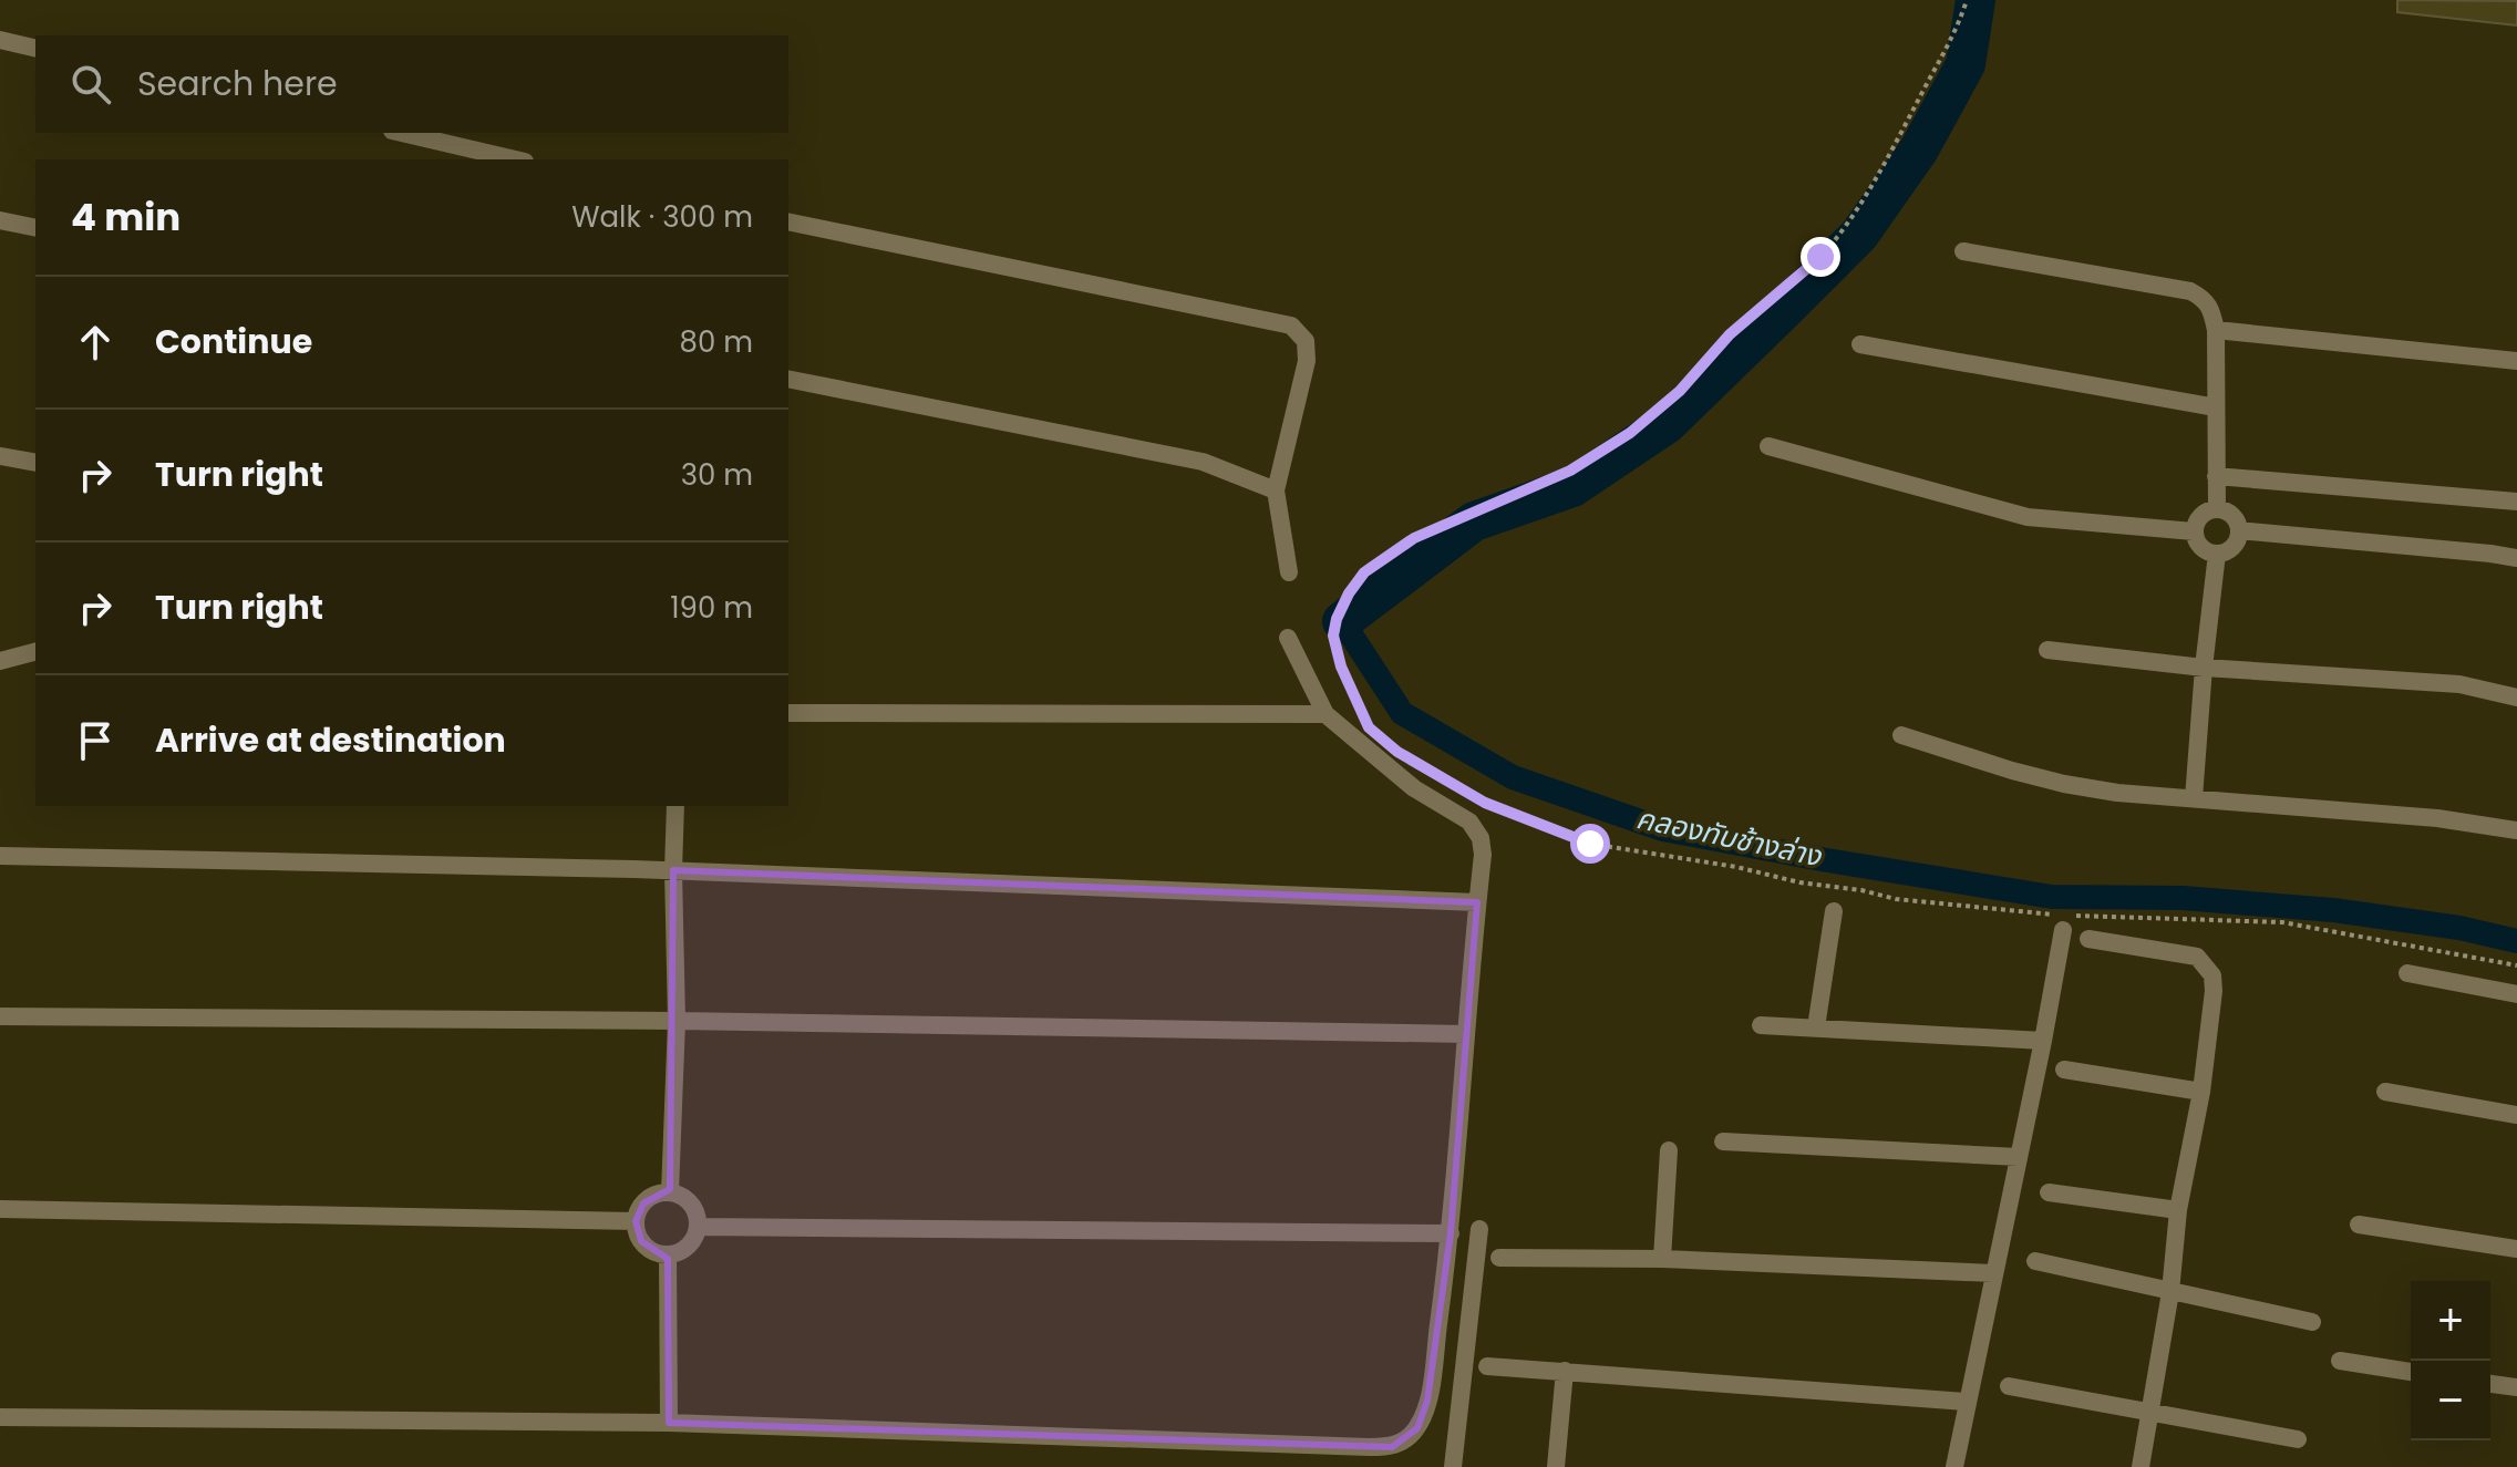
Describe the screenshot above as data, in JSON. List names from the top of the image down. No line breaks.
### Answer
{"water":["คลองทับช้างล่าง"],"page":{"search":"Search here","heading":["4 min","Walk · 300 m"],"list":[["Continue","80 m"],["Turn right","30 m"],["Turn right","190 m"],"Arrive at destination"],"map_buttons":["+","−"]}}
